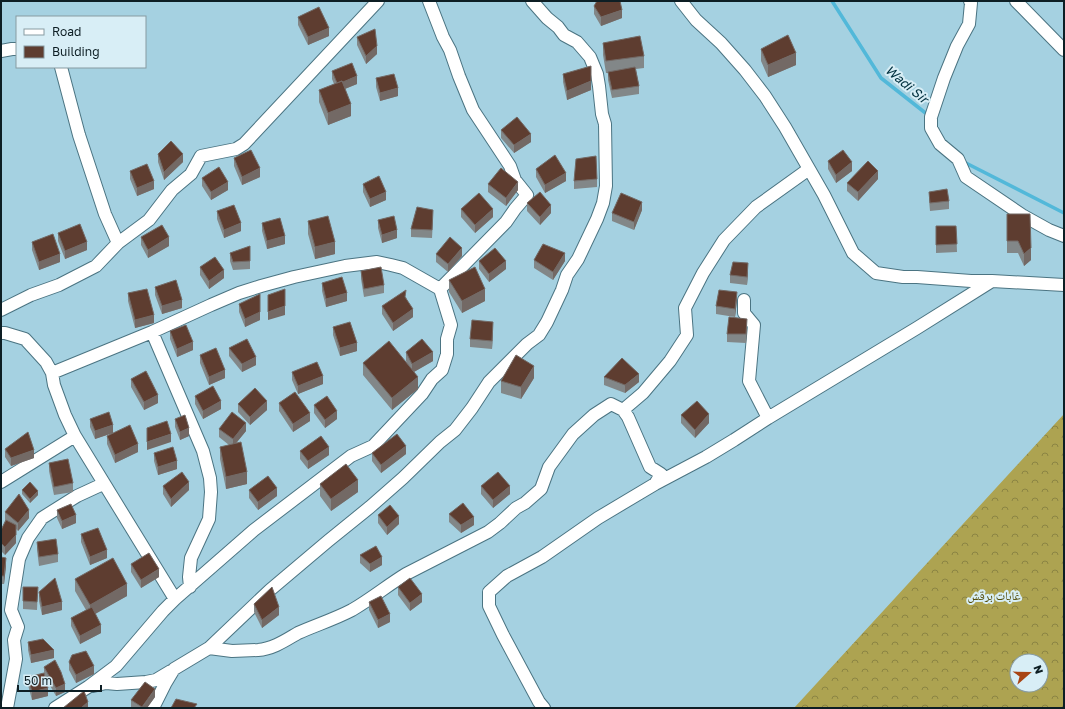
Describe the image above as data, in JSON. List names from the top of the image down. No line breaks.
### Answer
{"water":["Wadi Sir"],"parks":["غابات برقش"],"legend":["Road","Building"],"scale_bar":"50 m","north":"right"}
